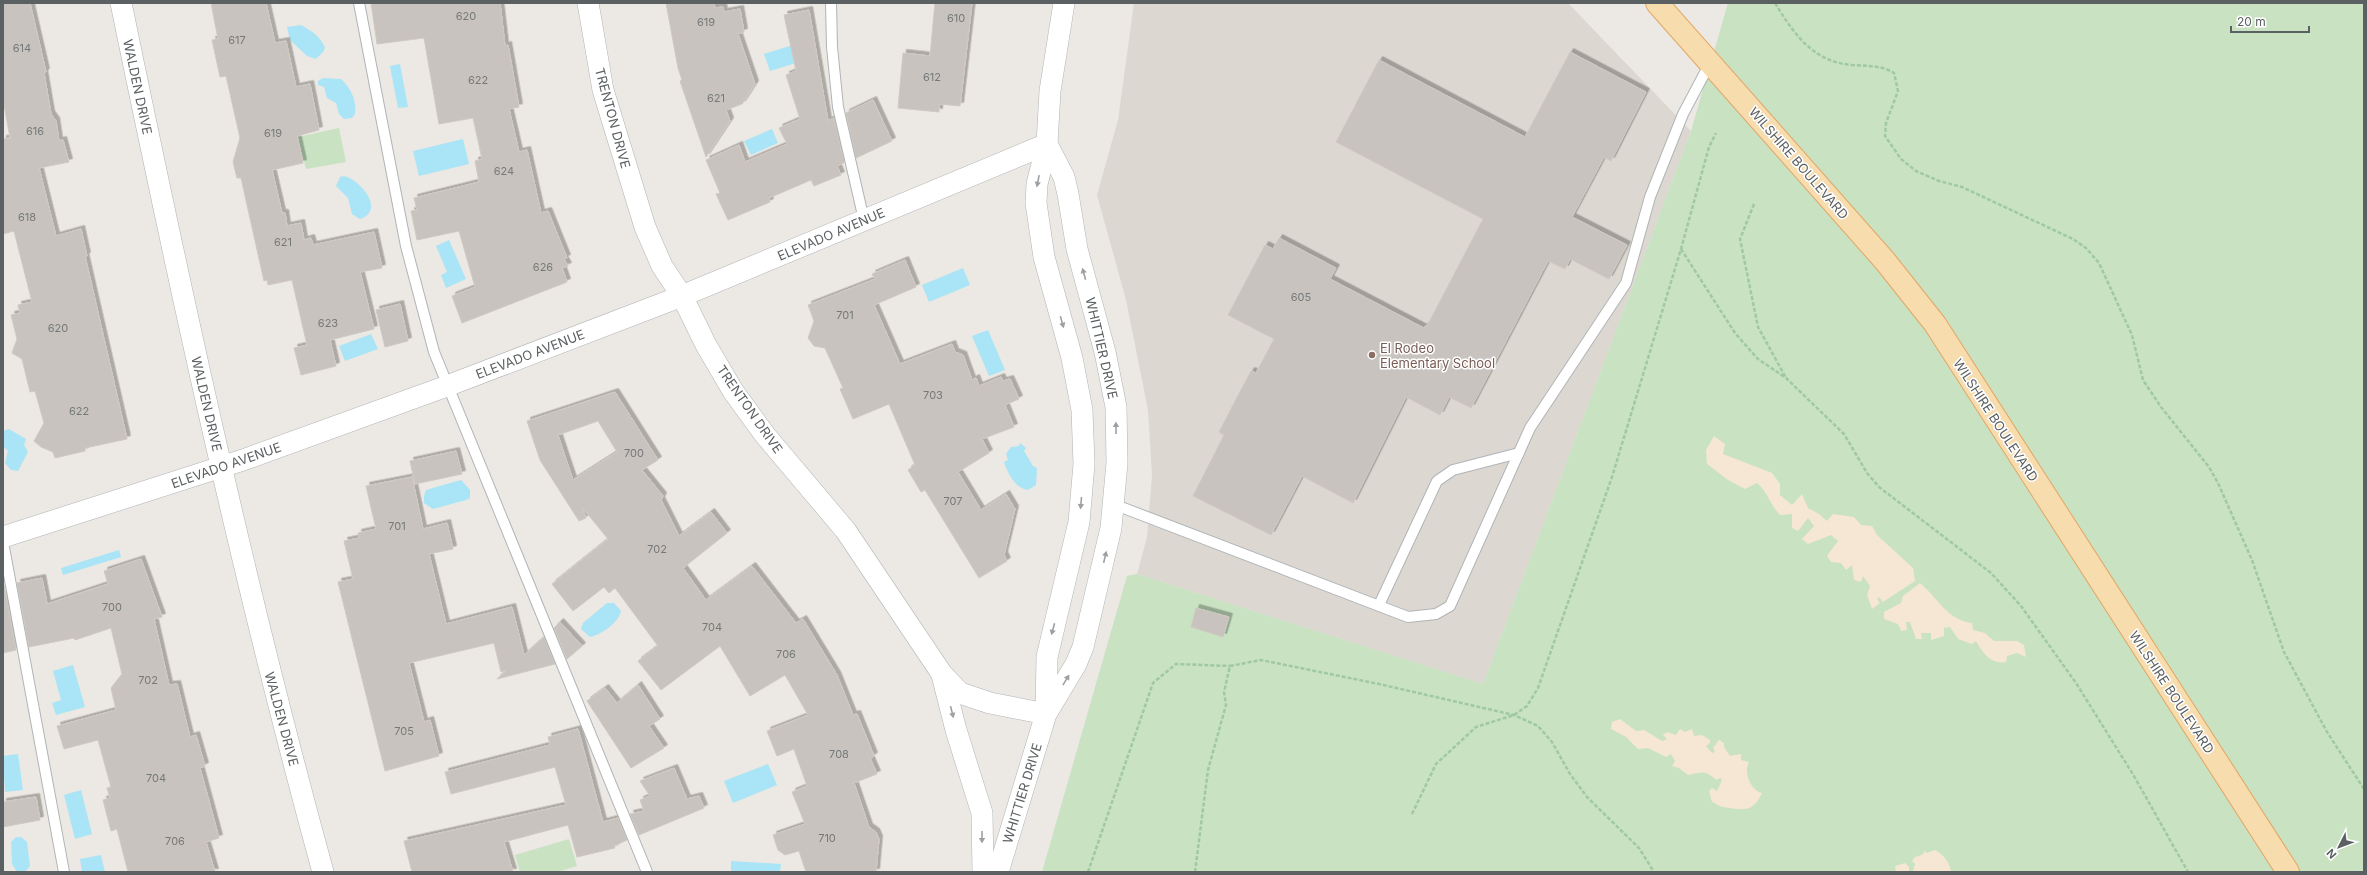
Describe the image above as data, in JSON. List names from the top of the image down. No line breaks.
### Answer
{"streets":{"main road":["WILSHIRE BOULEVARD"],"street":["WALDEN DRIVE","TRENTON DRIVE","ELEVADO AVENUE","WHITTIER DRIVE"]},"crossings":[["WALDEN DRIVE","ELEVADO AVENUE"],["TRENTON DRIVE","ELEVADO AVENUE"],["TRENTON DRIVE","WHITTIER DRIVE"],["ELEVADO AVENUE","WHITTIER DRIVE"]],"places":["El Rodeo Elementary School"],"house_numbers":["620","610","619","617","614","612","622","621","616","619","624","618","621","626","605","701","623","620","703","622","700","707","701","702","700","704","706","702","705","708","704","710","706"],"scale_bar":"20 m","north":"bottom left"}
